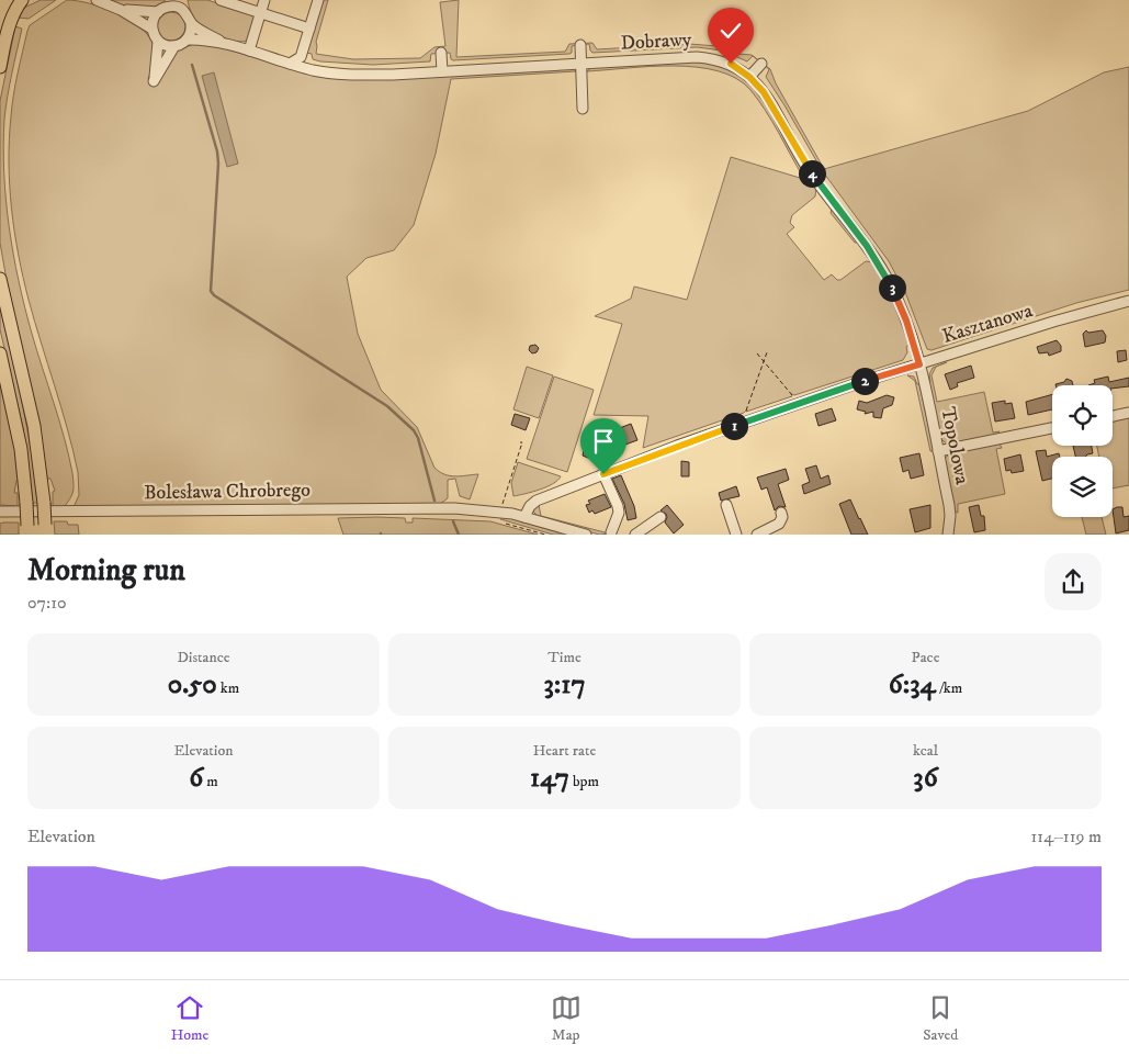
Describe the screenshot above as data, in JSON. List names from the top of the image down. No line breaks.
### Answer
{"streets":{"street":["Dobrawy","Kasztanowa","Topolowa","Bolesława Chrobrego"]},"crossings":[["Dobrawy","Kasztanowa"],["Dobrawy","Topolowa"],["Kasztanowa","Topolowa"],["Kasztanowa","Bolesława Chrobrego"]],"page":{"pins":["4","3","2","1"],"heading":["Morning run","07:10"],"stats":[["Distance","0.50 km"],["Time","3:17"],["Pace","6:34 /km"],["Elevation","6 m"],["Heart rate","147 bpm"],["kcal","36"]],"chart":["Elevation","114–119 m"],"tabs":["Home","Map","Saved"]}}
